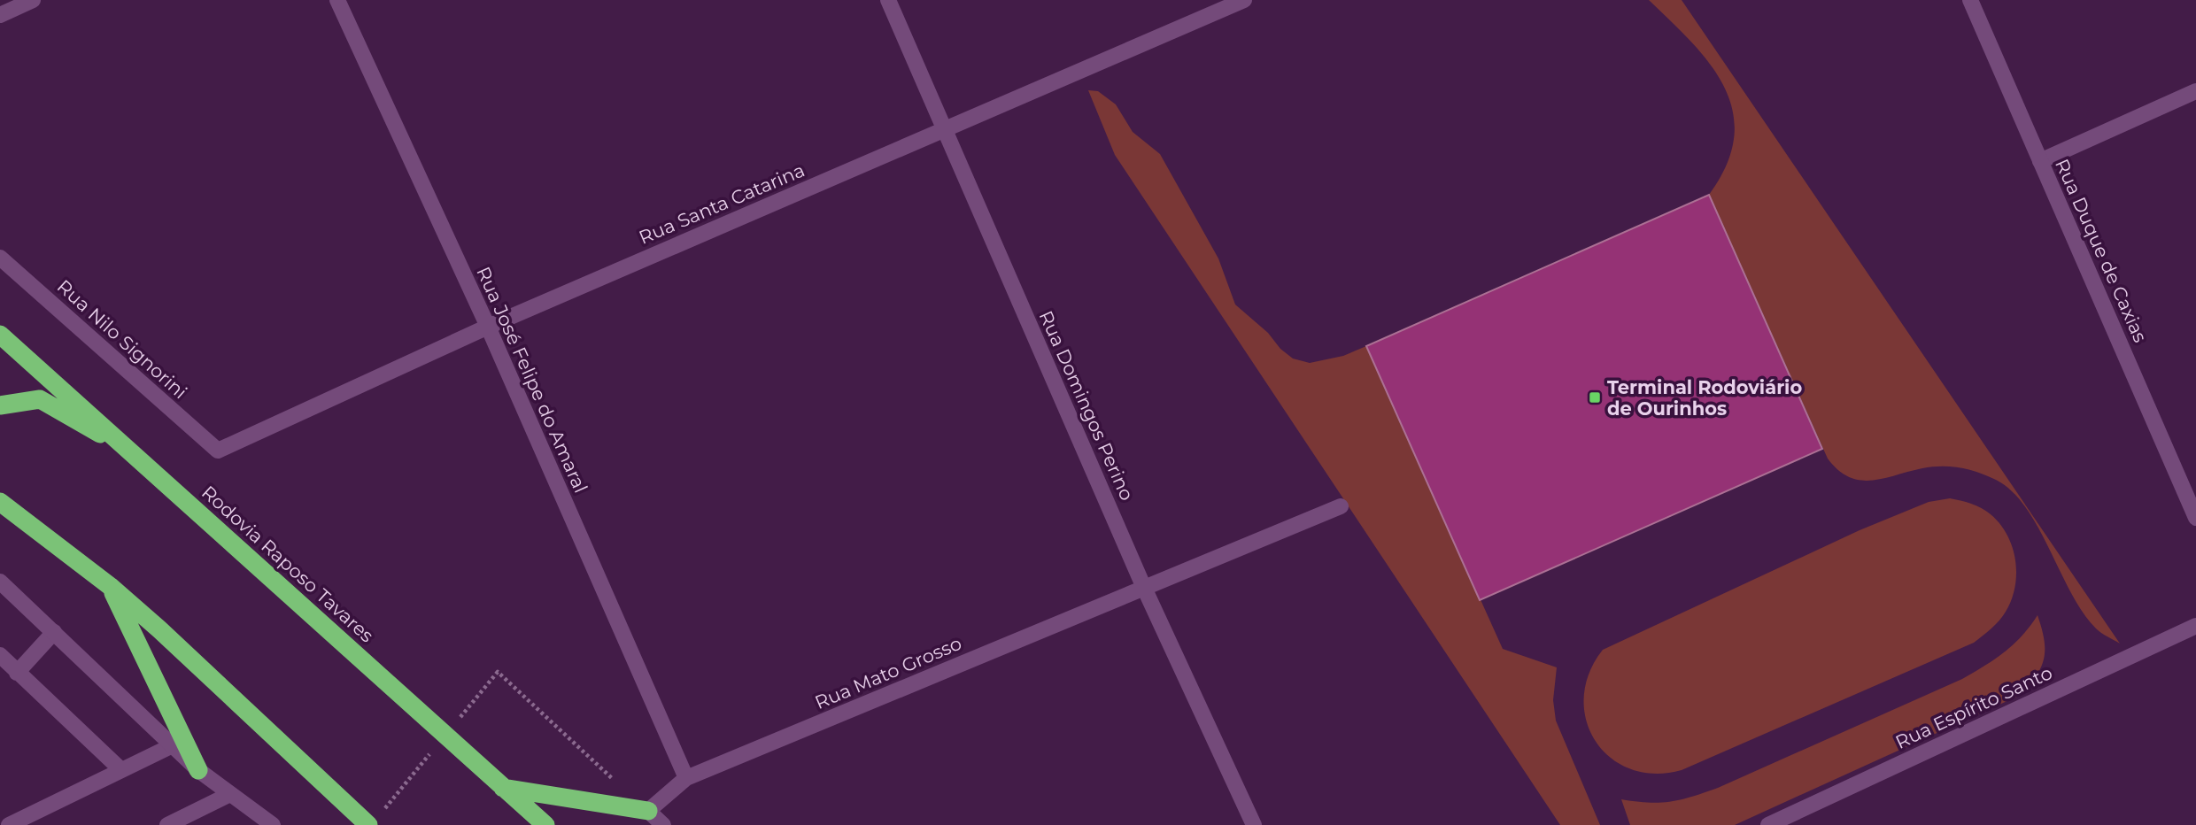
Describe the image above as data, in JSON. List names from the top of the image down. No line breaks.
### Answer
{"streets":{"highway":["Rodovia Raposo Tavares"],"street":["Rua Santa Catarina","Rua Duque de Caxias","Rua Nilo Signorini","Rua José Felipe do Amaral","Rua Domingos Perino","Rua Mato Grosso","Rua Espírito Santo"]},"crossings":[["Rua Santa Catarina","Rua Nilo Signorini"],["Rua Santa Catarina","Rua José Felipe do Amaral"],["Rua Santa Catarina","Rua Domingos Perino"],["Rua José Felipe do Amaral","Rua Mato Grosso"],["Rua Domingos Perino","Rua Mato Grosso"]],"places":{"transit":["Terminal Rodoviário de Ourinhos"]}}
